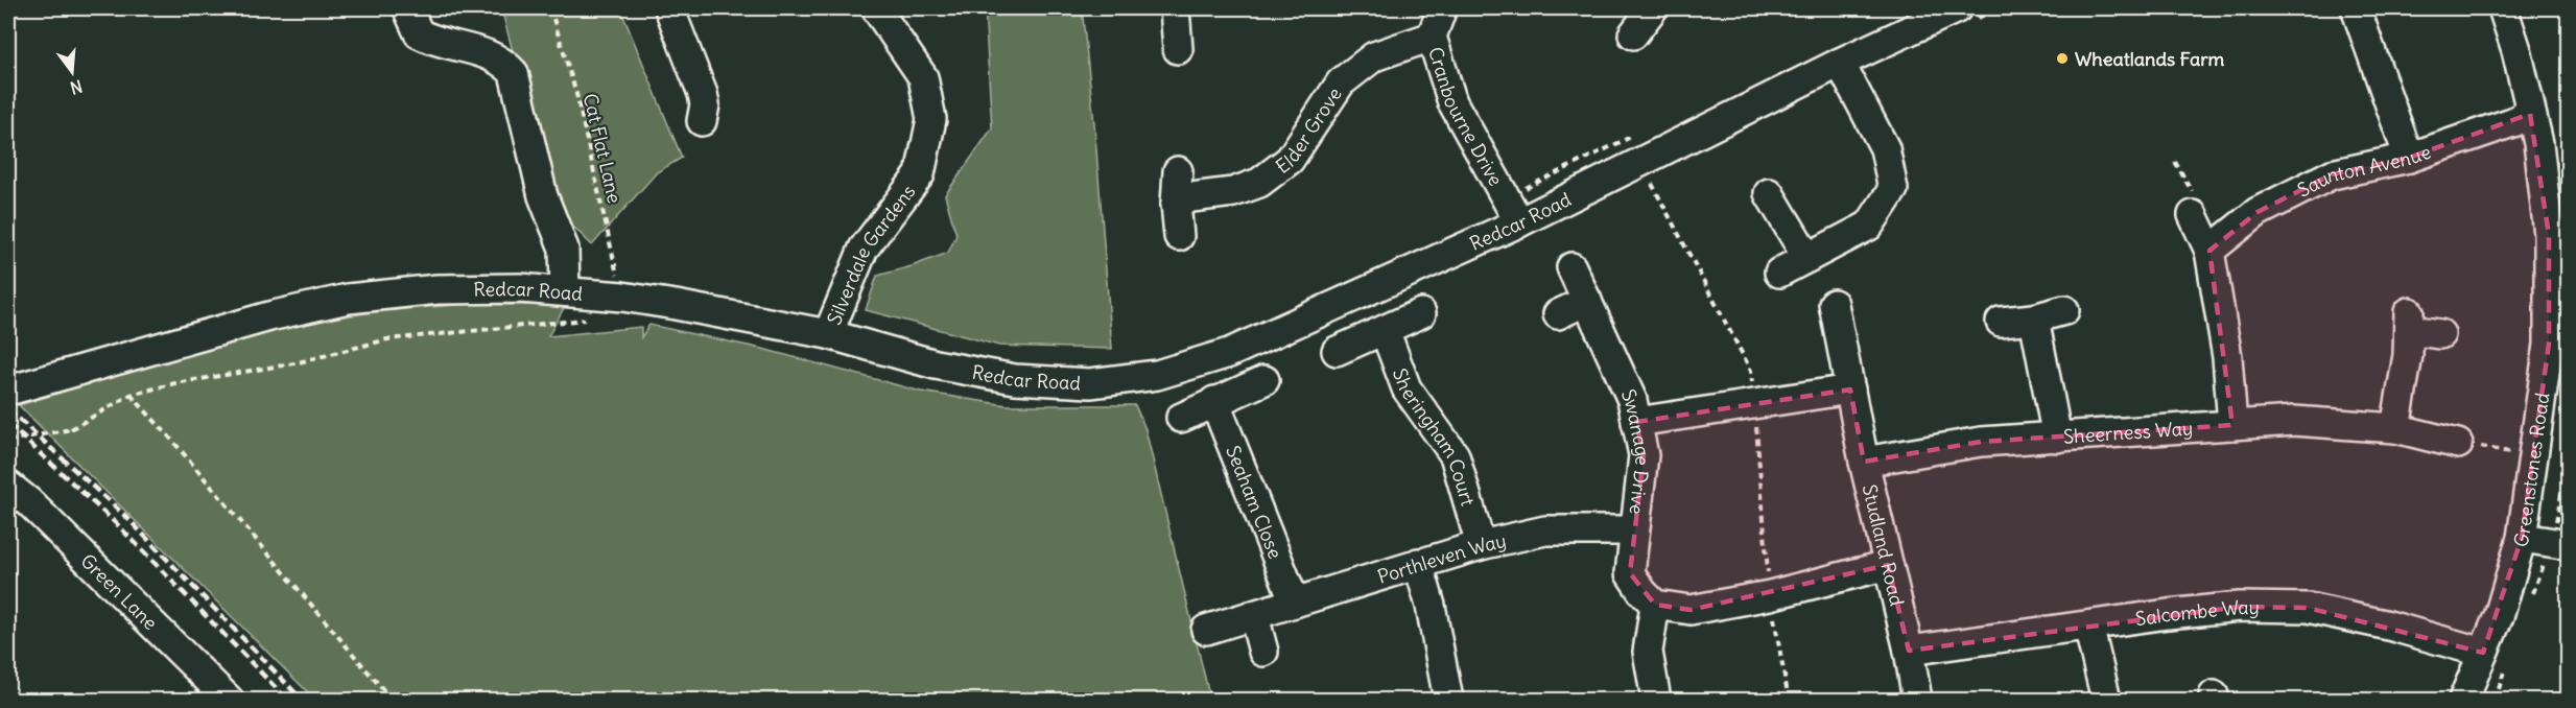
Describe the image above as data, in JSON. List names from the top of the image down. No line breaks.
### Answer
{"streets":{"street":["Cranbourne Drive","Elder Grove","Saunton Avenue","Redcar Road","Silverdale Gardens","Sheerness Way","Sheringham Court","Swanage Drive","Greenstones Road","Seaham Close","Studland Road","Porthleven Way","Green Lane","Salcombe Way"],"path":["Cat Flat Lane"]},"crossings":[["Cranbourne Drive","Elder Grove"],["Cranbourne Drive","Redcar Road"],["Cat Flat Lane","Redcar Road"],["Saunton Avenue","Greenstones Road"],["Redcar Road","Silverdale Gardens"],["Sheerness Way","Studland Road"],["Sheringham Court","Porthleven Way"],["Swanage Drive","Porthleven Way"],["Greenstones Road","Salcombe Way"],["Seaham Close","Porthleven Way"],["Studland Road","Salcombe Way"]],"places":["Wheatlands Farm"],"north":"bottom"}
